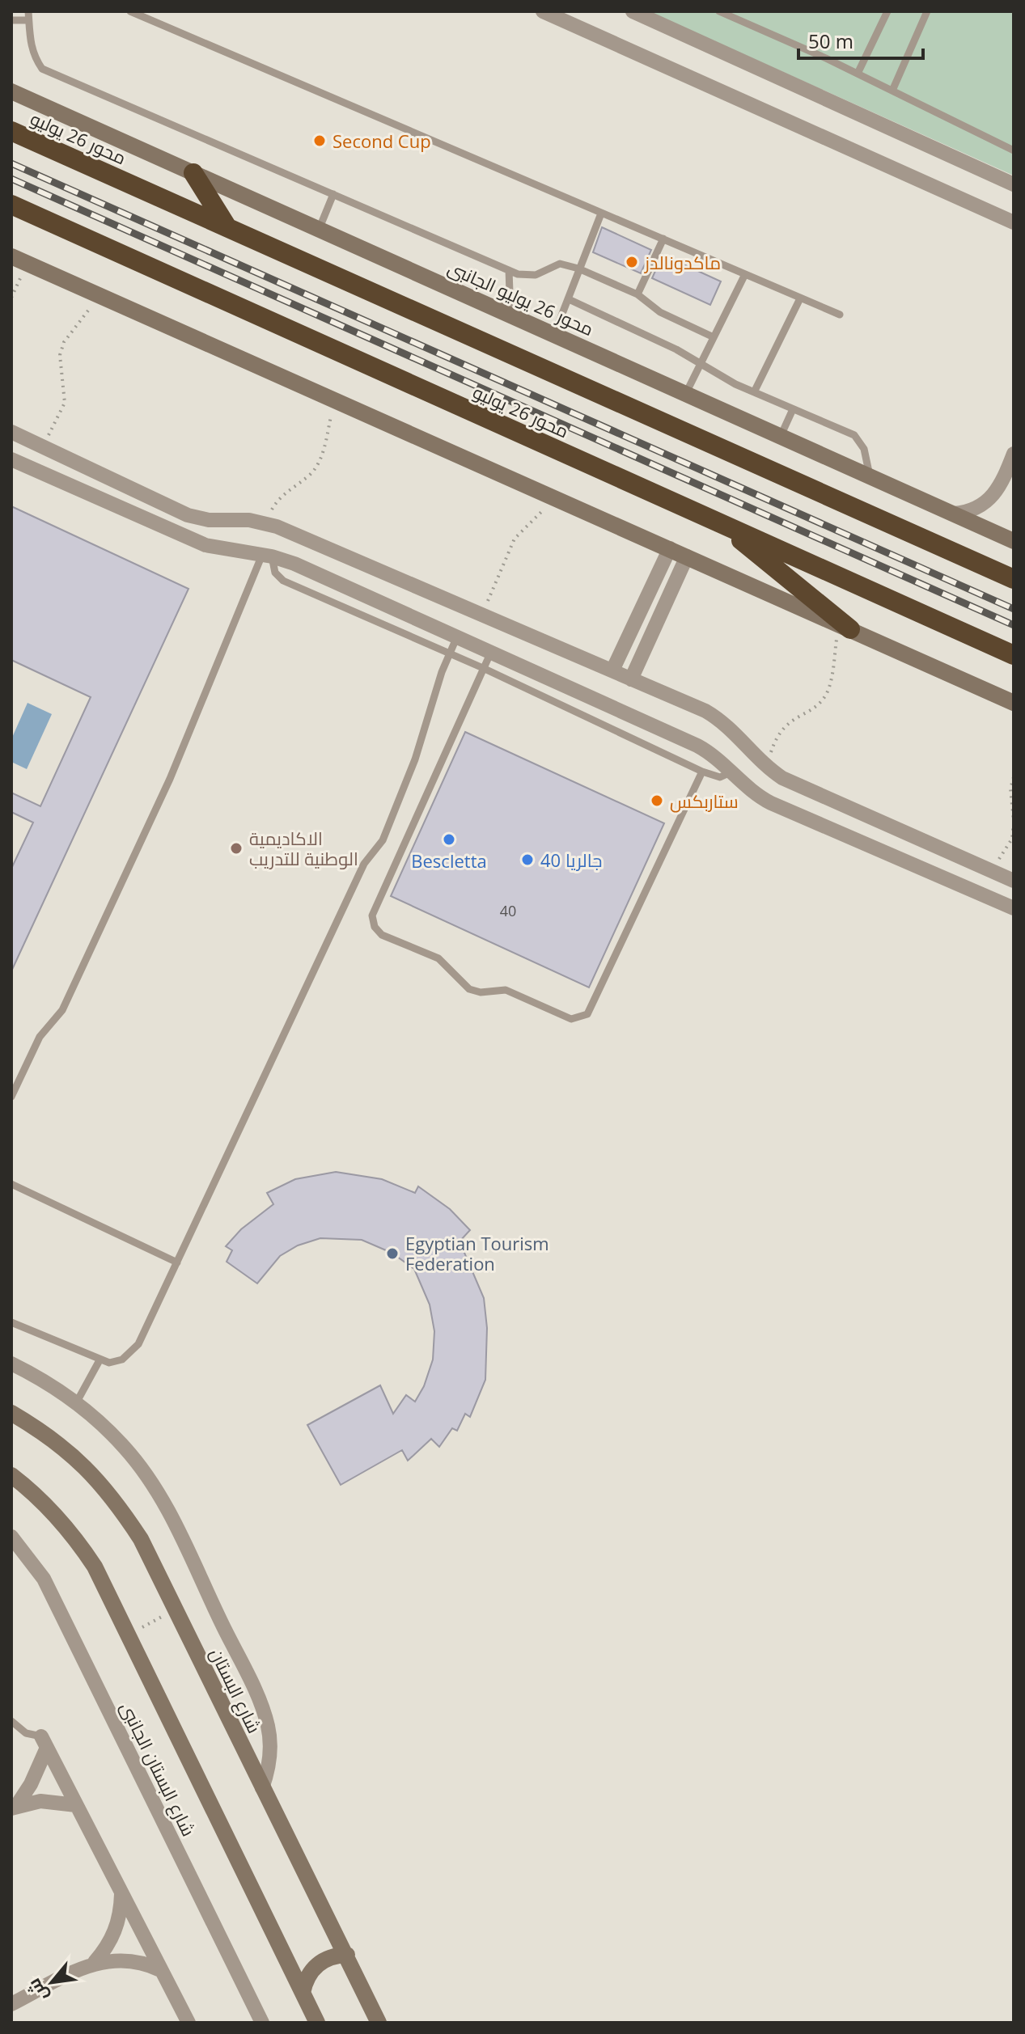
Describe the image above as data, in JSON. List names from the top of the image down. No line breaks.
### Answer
{"streets":{"highway":["محور 26 يوليو"],"main road":["محور 26 يوليو الجانبى","شارع البستان"],"street":["شارع البستان الجانبى"]},"places":["Second Cup","ماكدونالدز","ستاربكس","Bescletta","الاكاديمية الوطنية للتدريب","جالريا 40","Egyptian Tourism Federation"],"house_numbers":["40"],"scale_bar":"50 m","north":"bottom left"}
